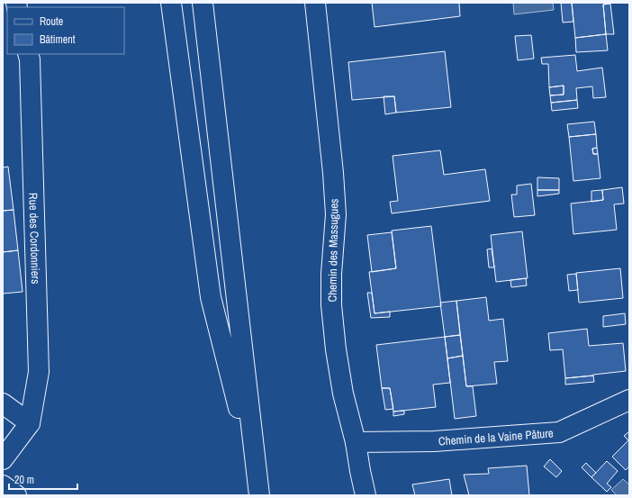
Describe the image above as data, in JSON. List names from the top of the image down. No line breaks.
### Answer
{"streets":{"street":["Rue des Cordonniers","Chemin des Massugues","Chemin de la Vaine Pâture"]},"crossings":[["Chemin des Massugues","Chemin de la Vaine Pâture"]],"legend":["Route","Bâtiment"],"scale_bar":"20 m"}
